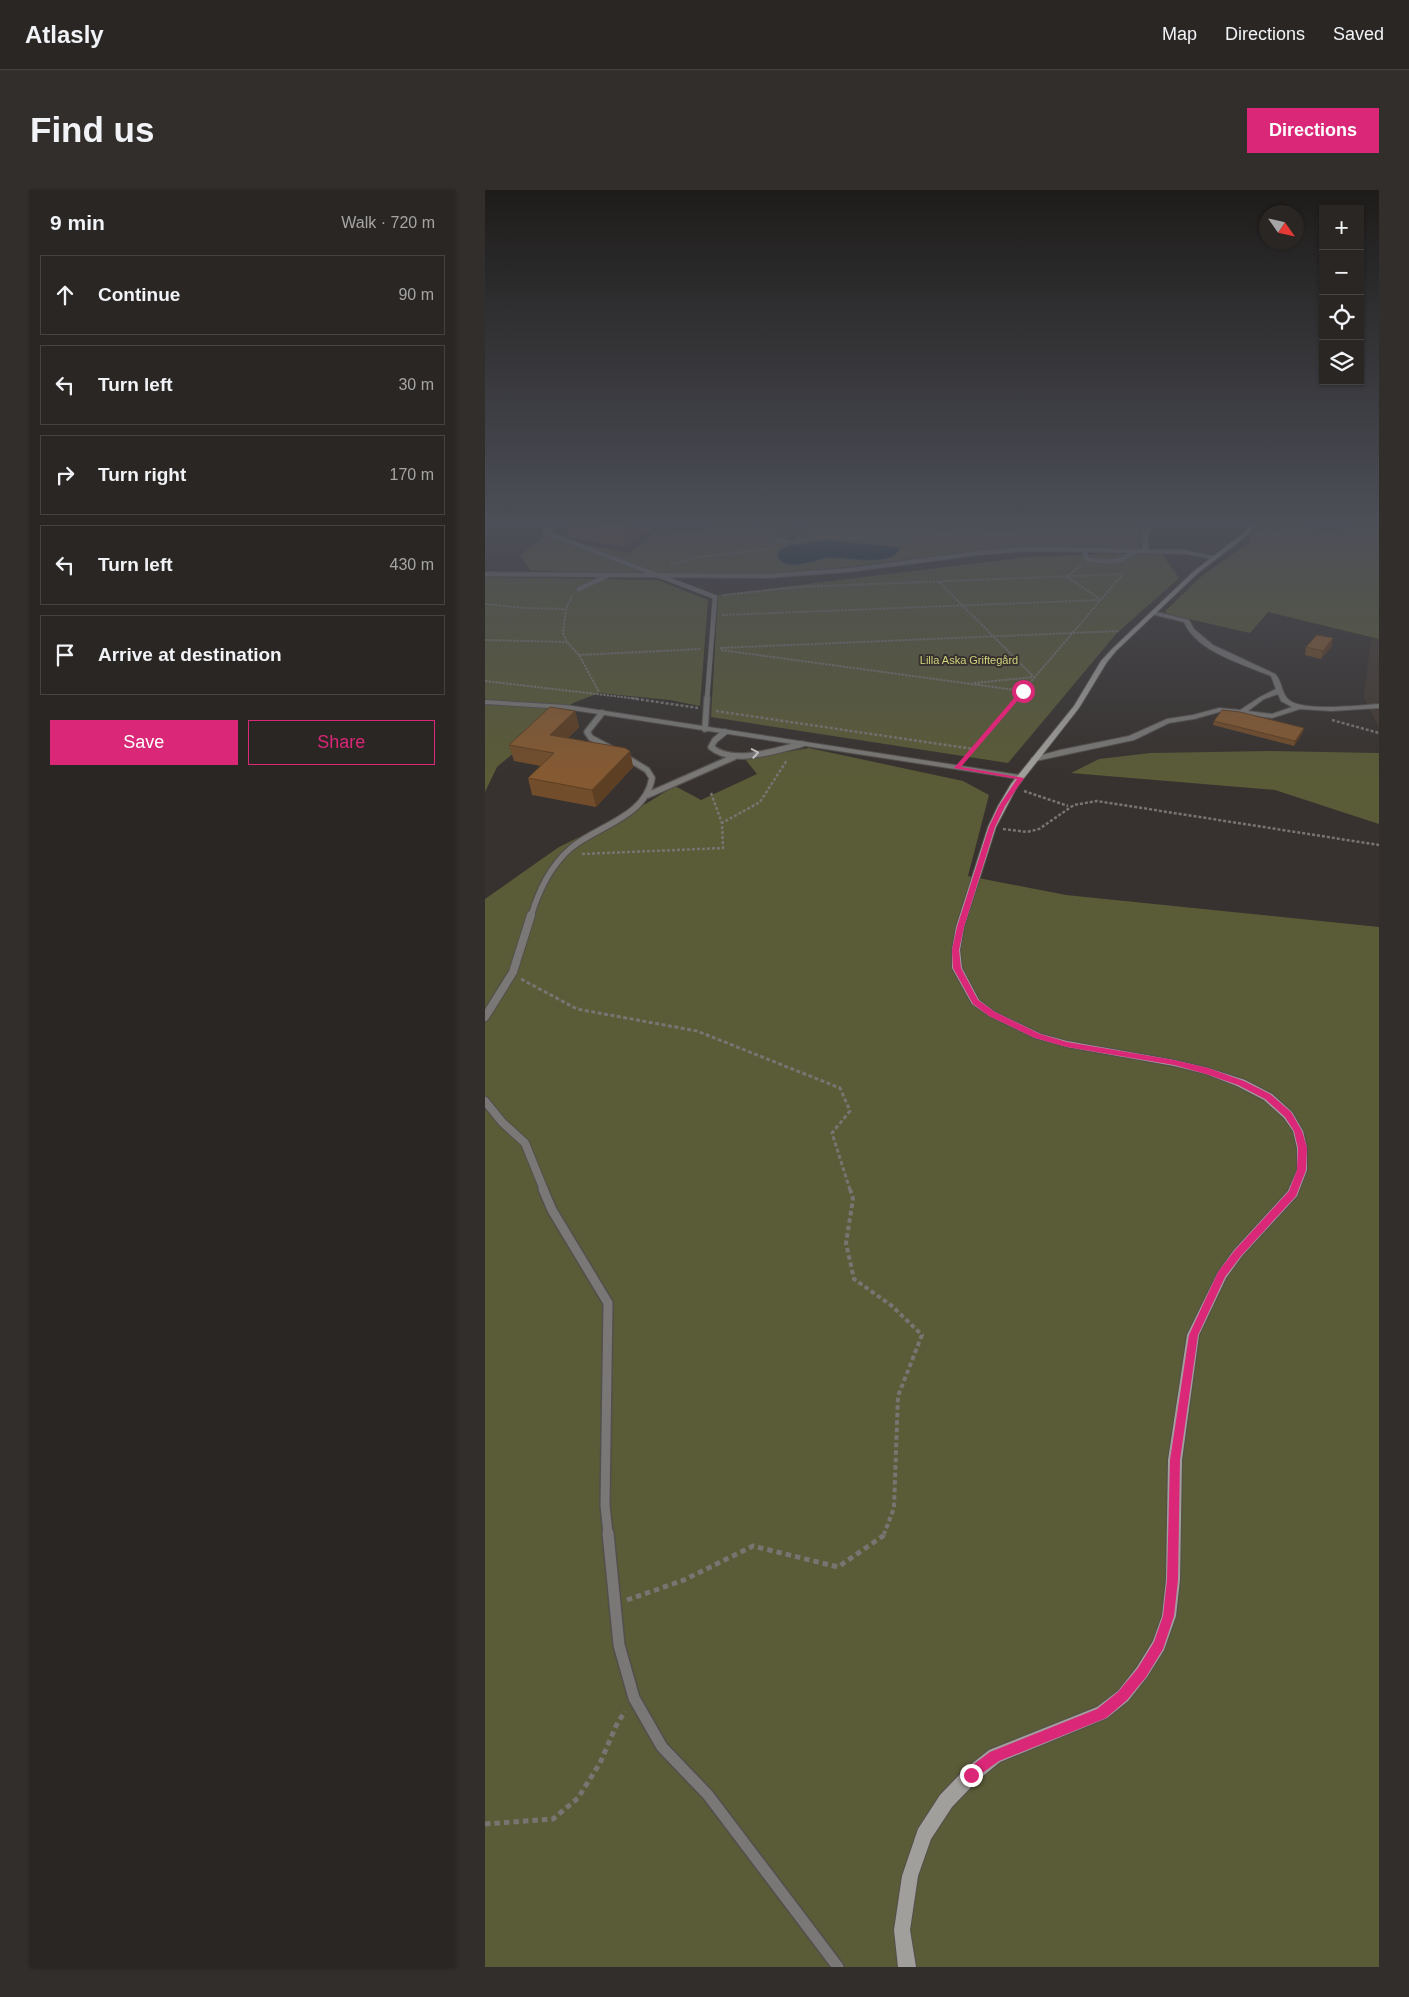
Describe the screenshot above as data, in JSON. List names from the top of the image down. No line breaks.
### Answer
{"parks":["Lilla Aska Griftegård"],"north":"bottom right","page":{"header":"Atlasly","nav":["Map","Directions","Saved"],"buttons":["Directions",["Save","Share"]],"title":"Find us","heading":["9 min","Walk · 720 m"],"map_buttons":["+","−"],"list":[["Continue","90 m"],["Turn left","30 m"],["Turn right","170 m"],["Turn left","430 m"],"Arrive at destination"]}}
